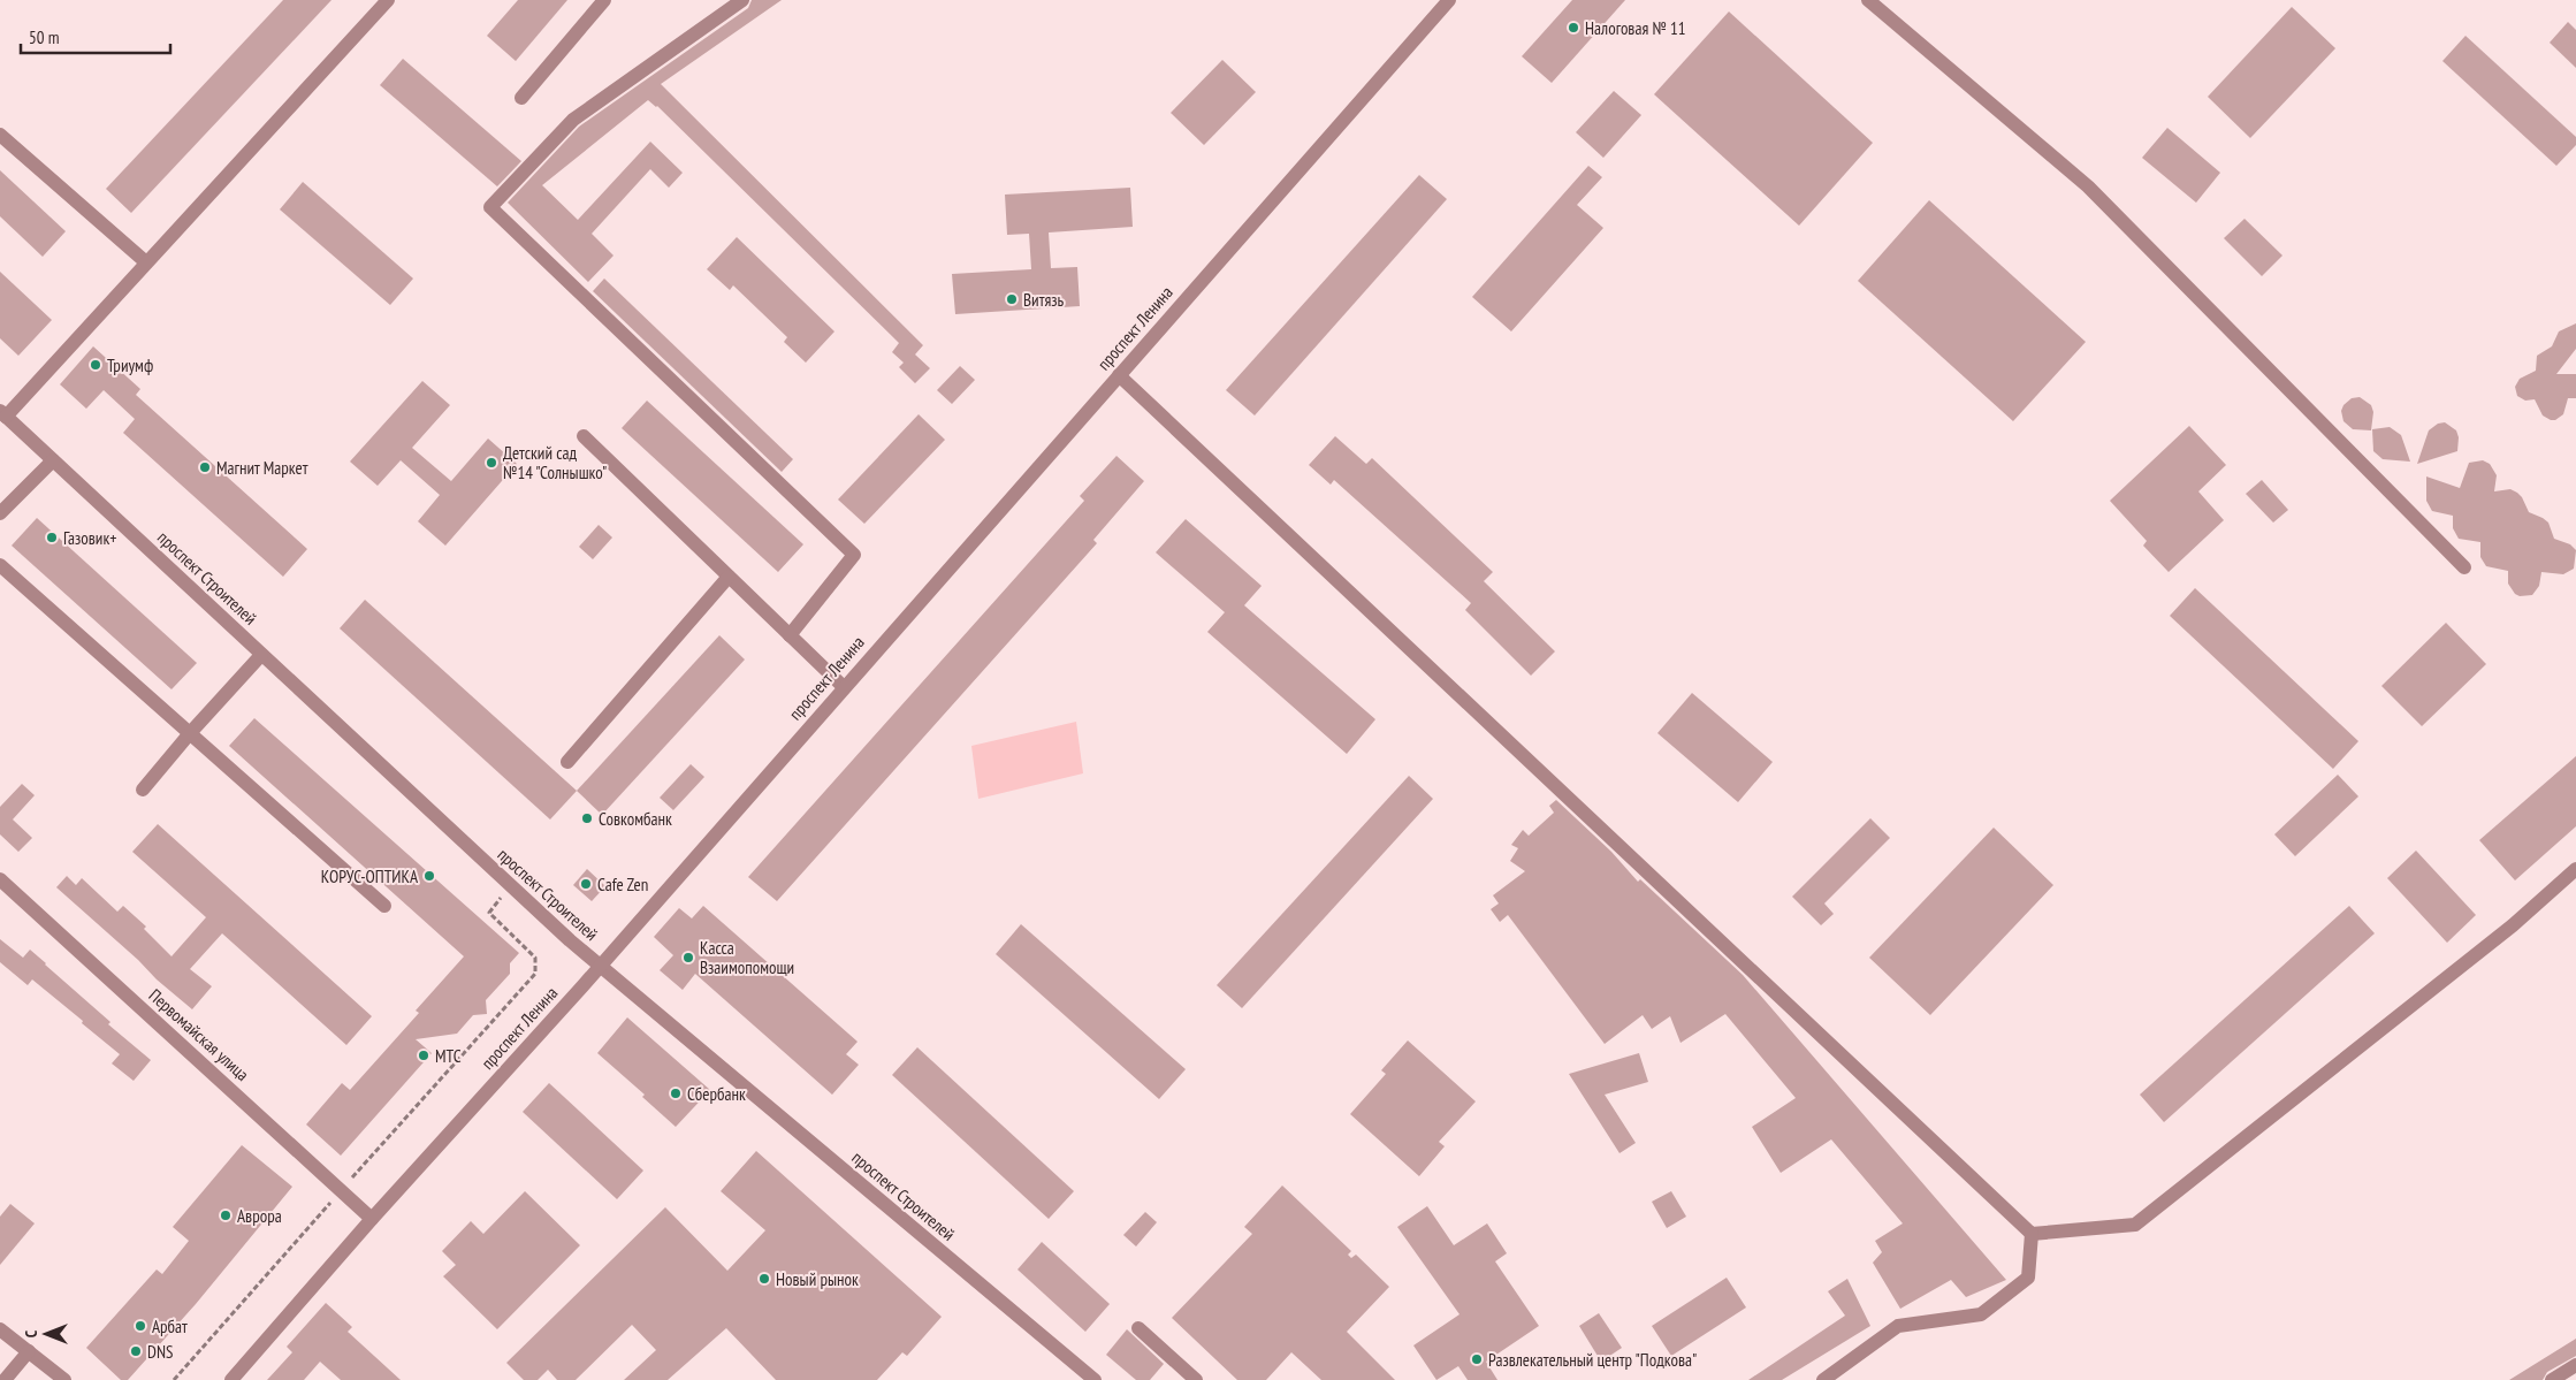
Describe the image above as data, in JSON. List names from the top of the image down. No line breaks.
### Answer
{"streets":{"street":["проспект Ленина","проспект Строителей","Первомайская улица"]},"crossings":[["проспект Ленина","проспект Строителей"],["проспект Ленина","Первомайская улица"]],"places":["Налоговая № 11","Витязь","Триумф","Детский сад №14 \"Солнышко\"","Магнит Маркет","Газовик+","Совкомбанк","КОРУС-ОПТИКА","Cafe Zen","Касса Взаимопомощи","МТС","Сбербанк","Аврора","Новый рынок","Арбат","DNS","Развлекательный центр \"Подкова\""],"scale_bar":"50 m","north":"left"}
